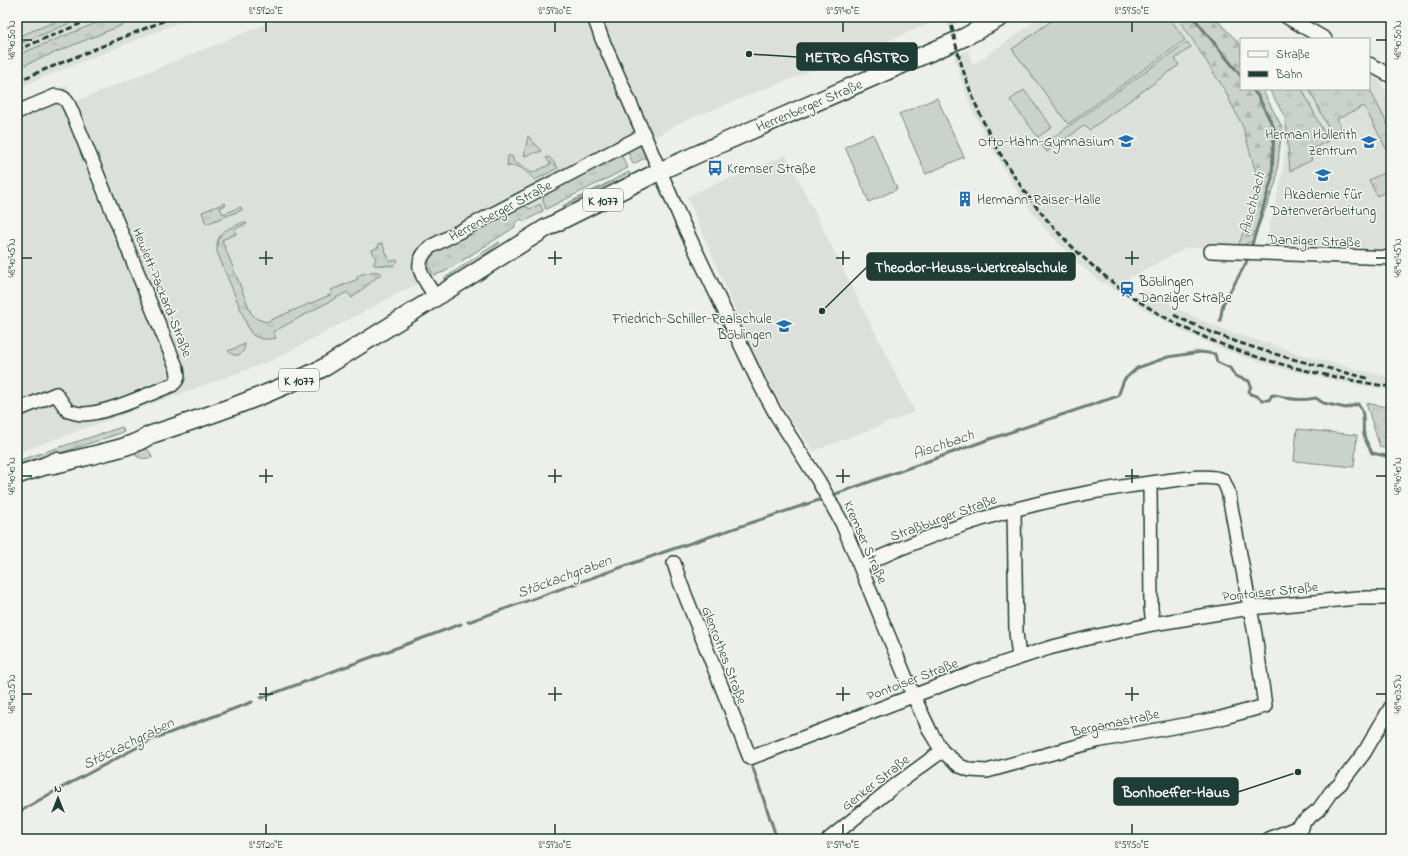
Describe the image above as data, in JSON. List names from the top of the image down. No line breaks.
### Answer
{"streets":{"main road":["Herrenberger Straße","K 1077"],"street":["Danziger Straße","Hewlett-Packard-Straße","Straßburger Straße","Kremser Straße","Pontoiser Straße","Glenrothes Straße","Bergamastraße","Genker Straße"]},"crossings":[["Herrenberger Straße","Kremser Straße"],["Straßburger Straße","Kremser Straße"],["Straßburger Straße","Pontoiser Straße"],["Straßburger Straße","Bergamastraße"],["Kremser Straße","Pontoiser Straße"],["Kremser Straße","Bergamastraße"],["Pontoiser Straße","Glenrothes Straße"],["Pontoiser Straße","Bergamastraße"],["Bergamastraße","Genker Straße"]],"water":["Aischbach","Stöckachgraben"],"places":{"other":["METRO GASTRO","Theodor-Heuss-Werkrealschule","Bonhoeffer-Haus"],"school or university":["Otto-Hahn-Gymnasium","Herman Hollerith Zentrum","Akademie für Datenverarbeitung","Friedrich-Schiller-Realschule Böblingen"],"bus stop":["Kremser Straße"],"building":["Hermann-Raiser-Halle"],"station":["Böblingen Danziger Straße"]},"legend":["Straße","Bahn"],"north":"top","coordinates":["8°59'20\"E","8°59'30\"E","8°59'40\"E","8°59'50\"E","48°40'50\"N","48°40'45\"N","48°40'40\"N","48°40'35\"N"]}
